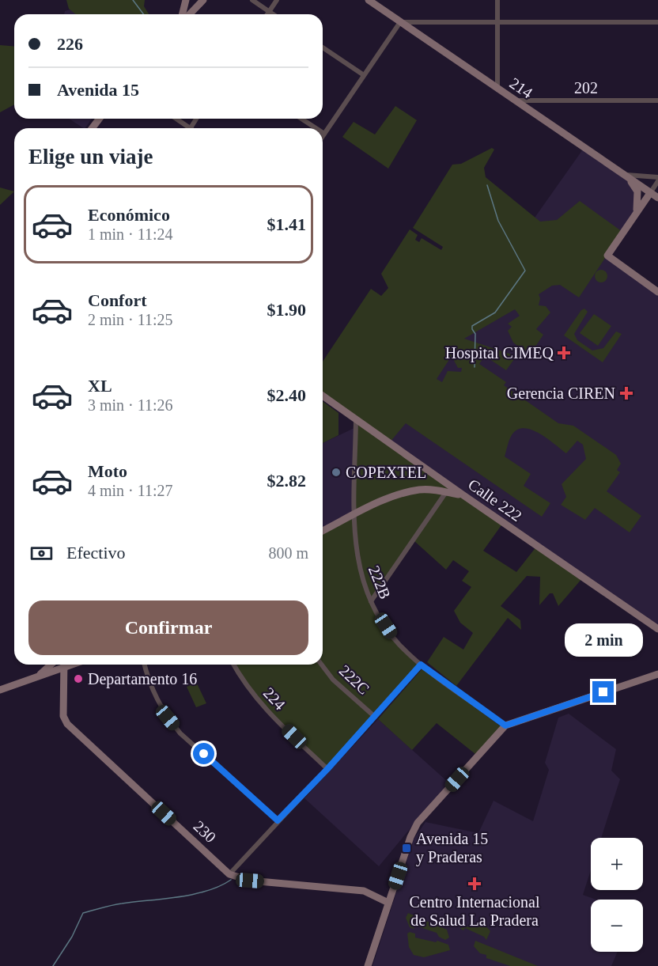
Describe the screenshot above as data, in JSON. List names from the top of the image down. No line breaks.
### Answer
{"streets":{"street":["214","202","Calle 222","222B","222C","224","230"]},"crossings":[["214","202"],["Calle 222","222B"]],"places":{"health":["Hospital CIMEQ","Gerencia CIREN","Centro Internacional de Salud La Pradera"],"other":["COPEXTEL","Departamento 16"],"transit":["Avenida 15 y Praderas"]},"page":{"banner":["226","Avenida 15"],"heading":"Elige un viaje","list":[{"name":"Económico","note":"1 min · 11:24","value":"$1.41"},{"name":"Confort","note":"2 min · 11:25","value":"$1.90"},{"name":"XL","note":"3 min · 11:26","value":"$2.40"},{"name":"Moto","note":"4 min · 11:27","value":"$2.82"}],"pay":["Efectivo","800 m"],"buttons":"Confirmar","bubble":"2 min","map_buttons":["+","−"]}}
